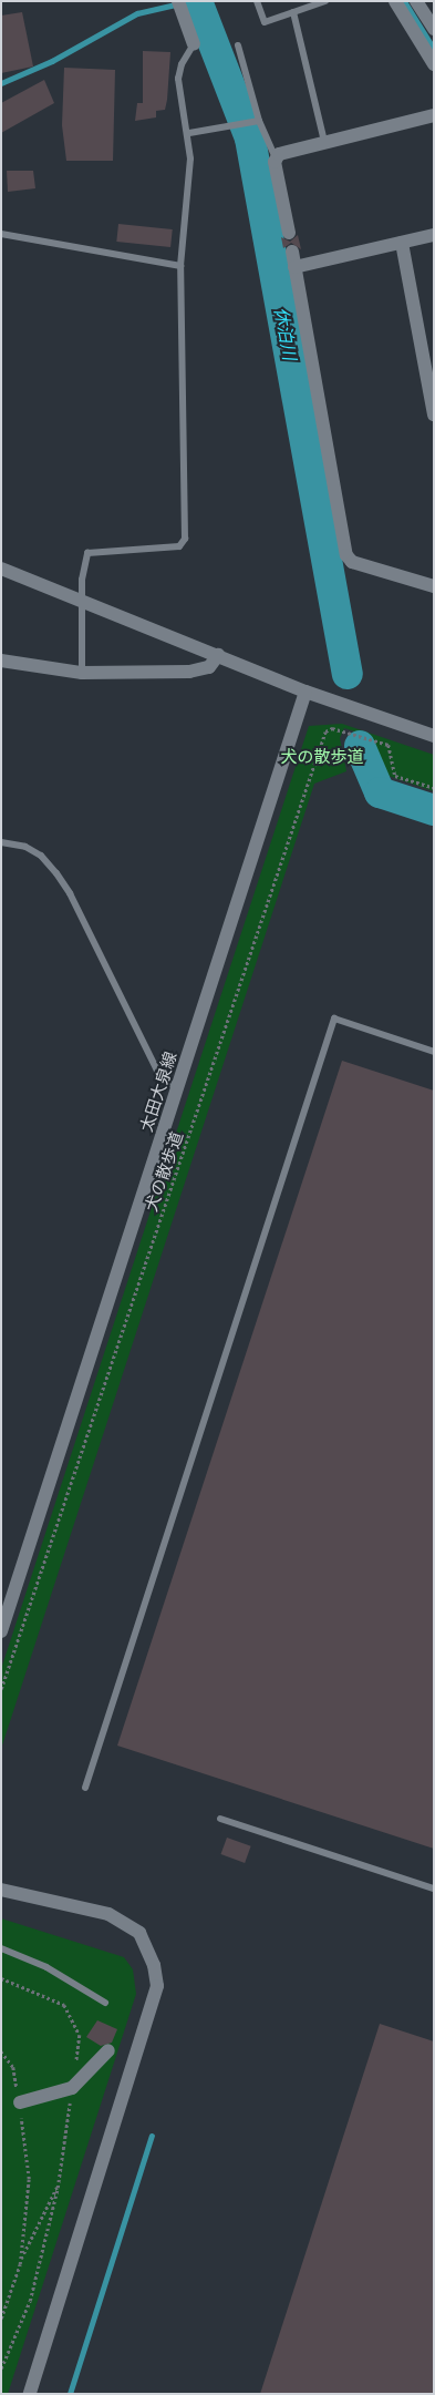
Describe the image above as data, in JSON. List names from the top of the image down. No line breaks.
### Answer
{"streets":{"street":["太田大泉線"],"path":["犬の散歩道"]},"water":["休泊川"],"parks":["犬の散歩道"]}
